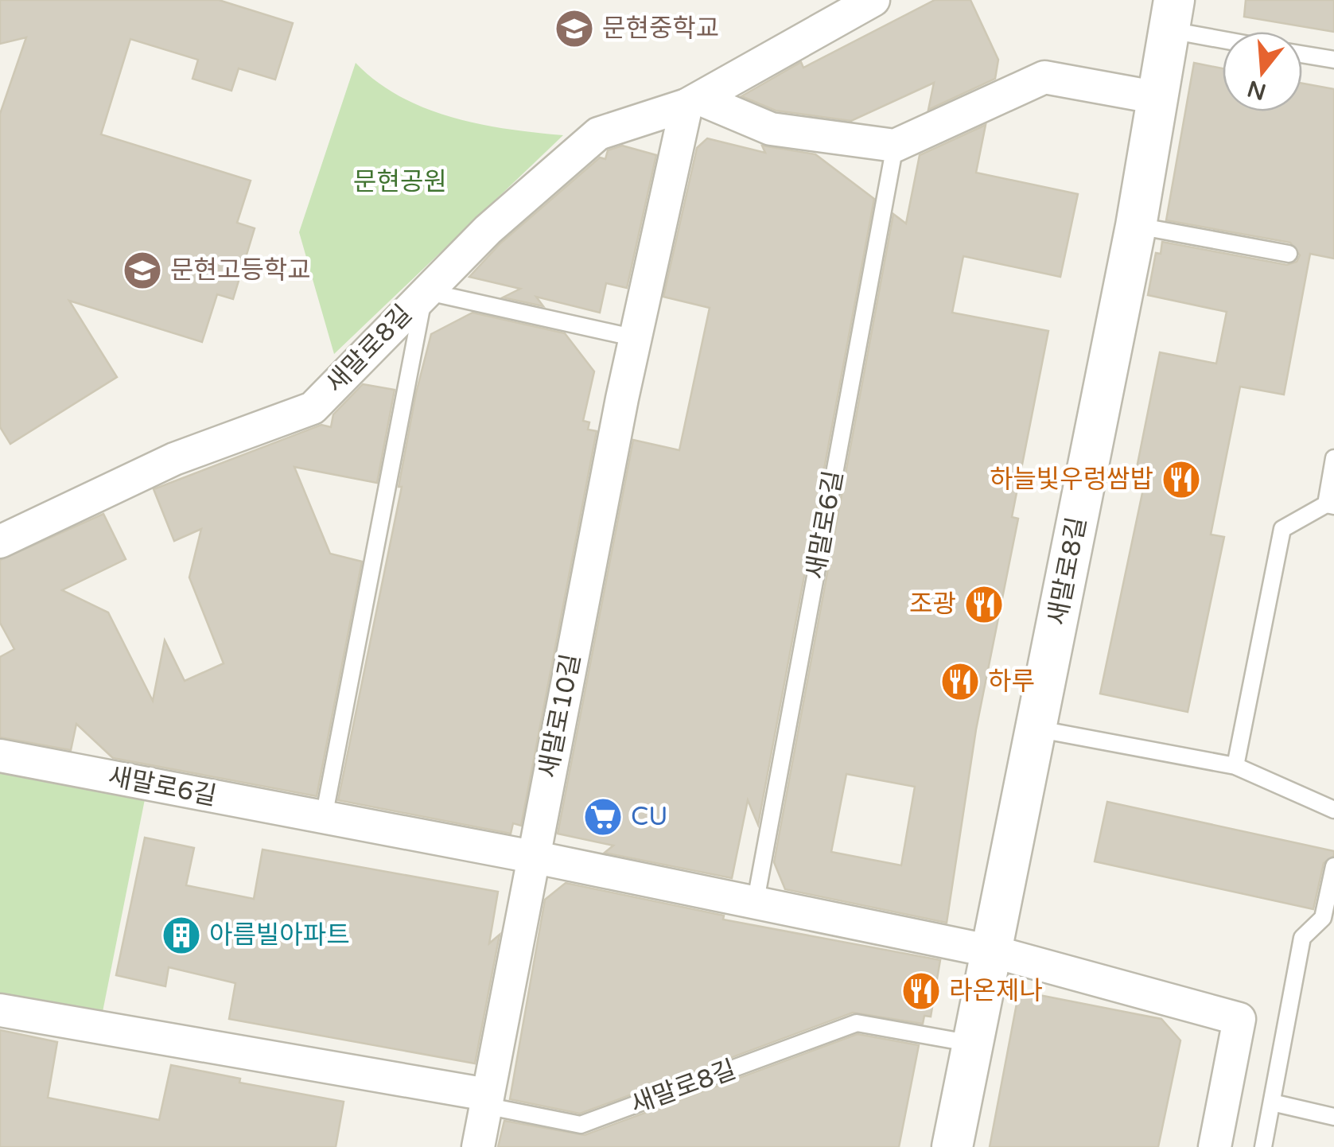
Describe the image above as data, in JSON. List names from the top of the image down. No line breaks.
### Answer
{"streets":{"street":["새말로8길","새말로6길","새말로10길"]},"crossings":[["새말로8길","새말로6길"],["새말로8길","새말로10길"],["새말로6길","새말로10길"]],"parks":["문현공원"],"places":{"school or university":["문현중학교","문현고등학교"],"restaurant":["하늘빛우렁쌈밥","조광","하루","라온제나"],"supermarket":["CU"],"building":["아름빌아파트"]},"north":"bottom"}
